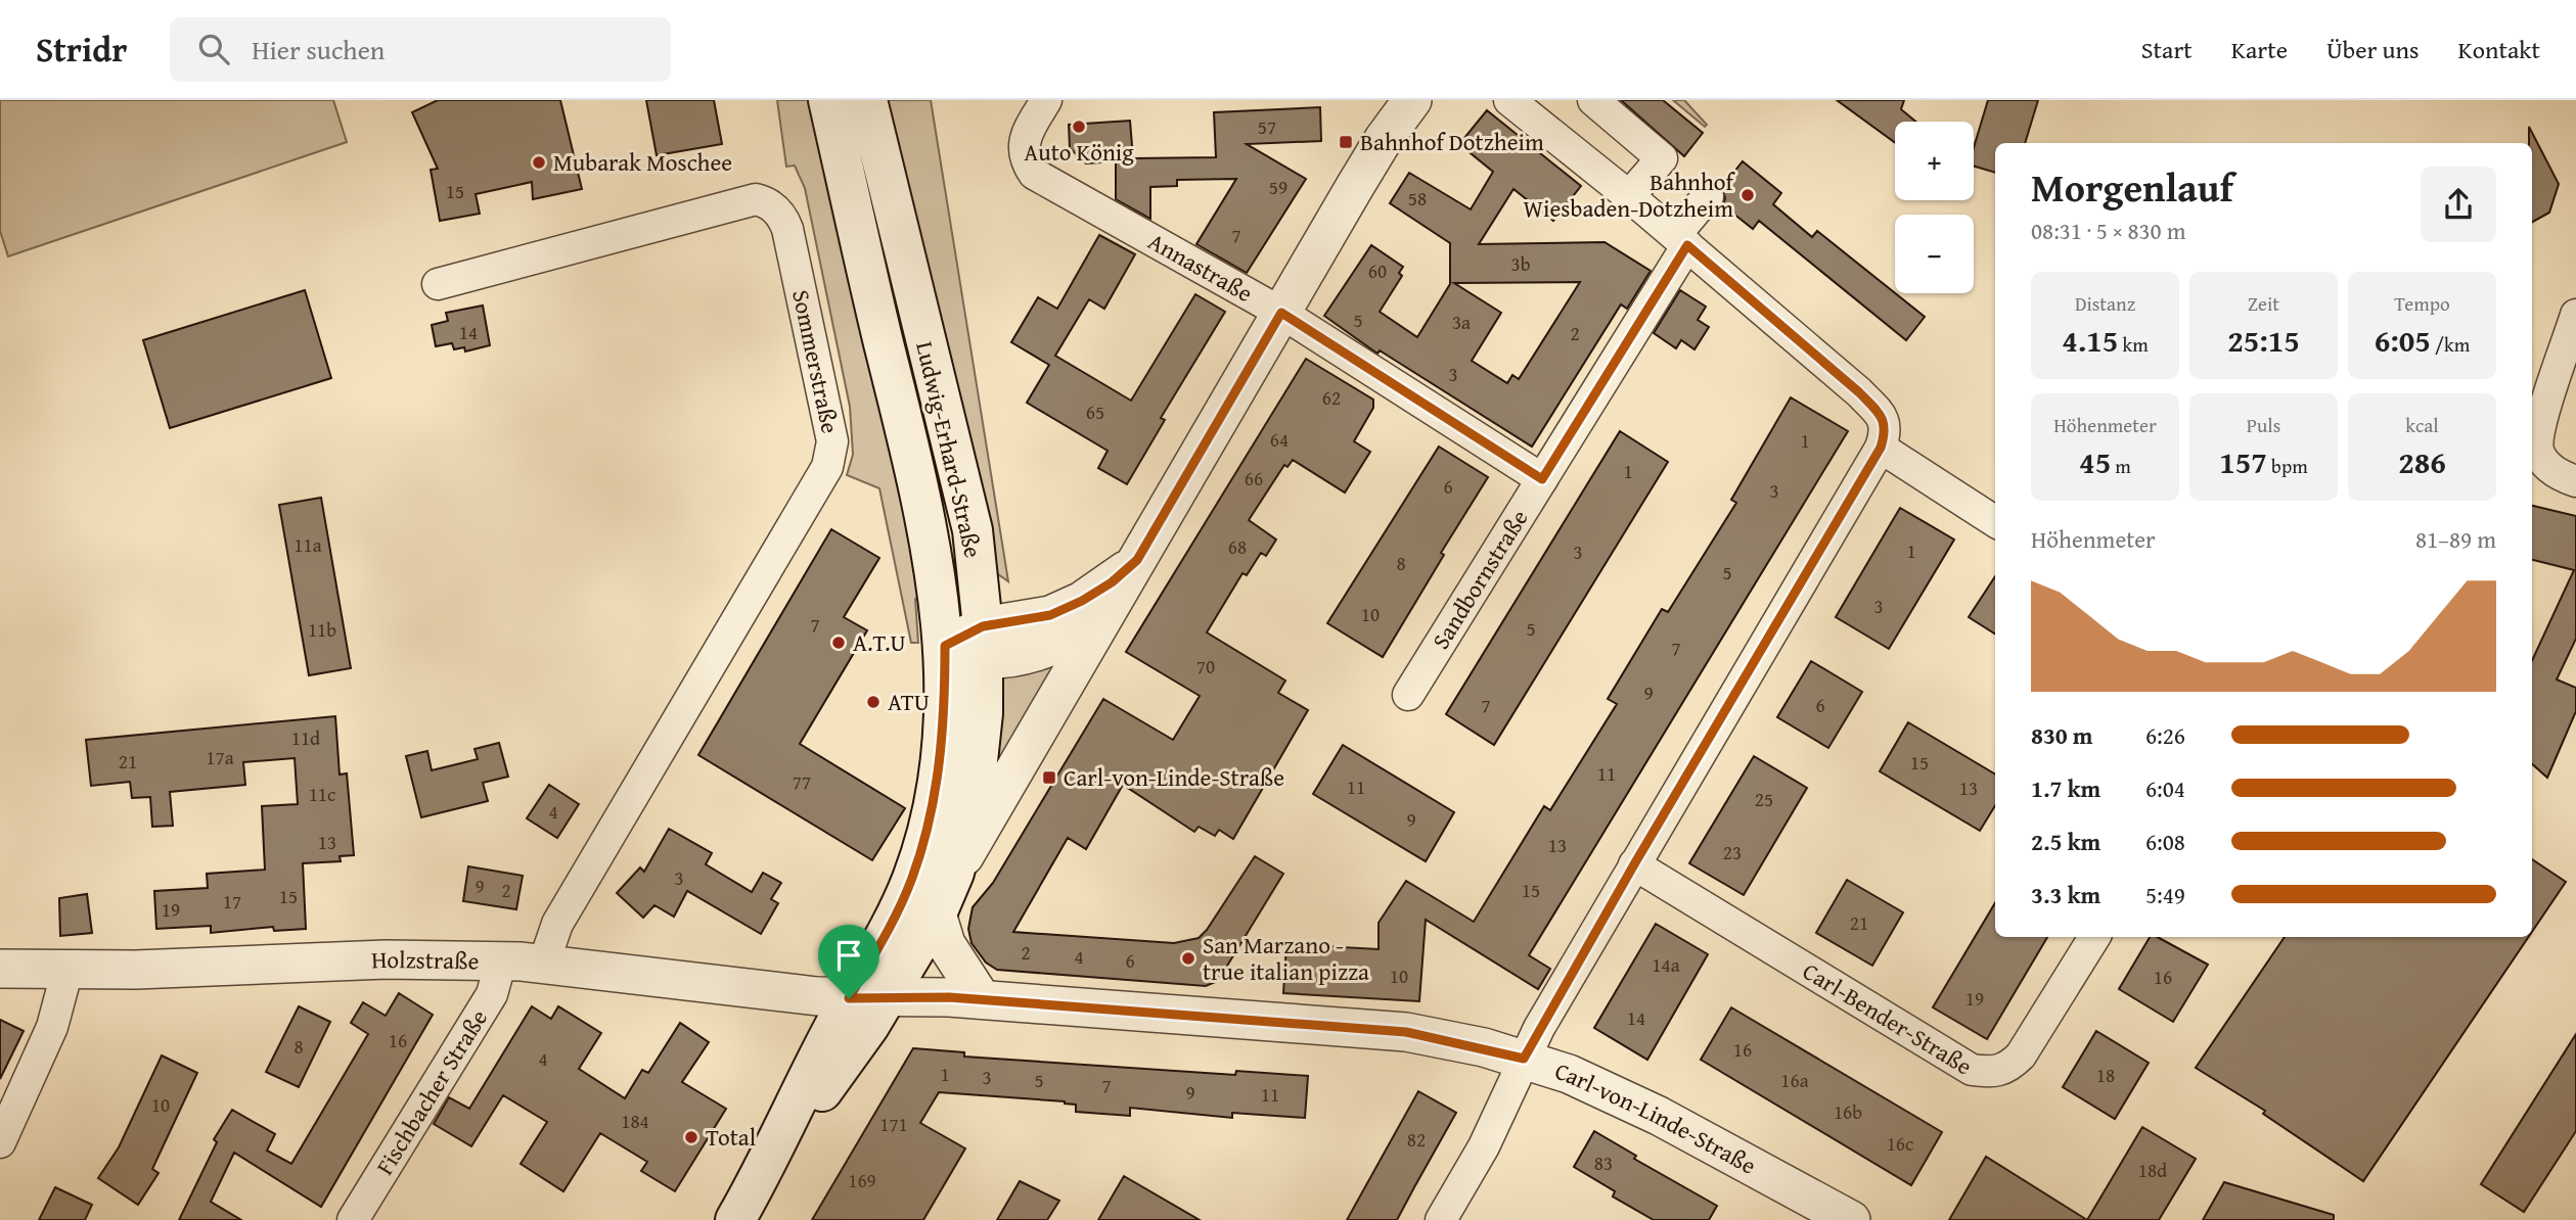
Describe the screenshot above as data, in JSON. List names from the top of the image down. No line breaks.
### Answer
{"streets":{"main road":["Ludwig-Erhard-Straße"],"street":["Annastraße","Sommerstraße","Sandbornstraße","Holzstraße","Carl-Bender-Straße","Fischbacher Straße","Carl-von-Linde-Straße"]},"crossings":[["Annastraße","Sandbornstraße"],["Sommerstraße","Holzstraße"],["Ludwig-Erhard-Straße","Holzstraße"],["Ludwig-Erhard-Straße","Carl-von-Linde-Straße"],["Holzstraße","Fischbacher Straße"],["Holzstraße","Carl-von-Linde-Straße"]],"places":{"other":["Auto König","Mubarak Moschee","Bahnhof Wiesbaden-Dotzheim","A.T.U","ATU","San Marzano - true italian pizza","Total"],"transit":["Bahnhof Dotzheim","Carl-von-Linde-Straße"]},"house_numbers":["57","59","15","58","7","3b","60","5","3a","14","2","3","62","65","64","1","1","66","6","3","11a","68","1","3","8","5","3","10","7","5","11b","7","70","9","7","6","11d","17a","21","15","11","77","11","13","11c","25","4","9","13","13","23","3","9","2","15","15","17","19","21","2","4","6","14a","10","16","19","14","16","8","16","4","1","18","3","5","16a","7","9","11","10","16b","184","171","82","16c","83","18d","169"],"page":{"header":"Stridr","search":"Hier suchen","nav":["Start","Karte","Über uns","Kontakt"],"map_buttons":["+","−"],"heading":["Morgenlauf","08:31 · 5 × 830 m"],"stats":[["Distanz","4.15 km"],["Zeit","25:15"],["Tempo","6:05 /km"],["Höhenmeter","45 m"],["Puls","157 bpm"],["kcal","286"]],"chart":["Höhenmeter","81–89 m"],"list":[{"name":"830 m","note":"6:26"},{"name":"1.7 km","note":"6:04"},{"name":"2.5 km","note":"6:08"},{"name":"3.3 km","note":"5:49"}]}}
